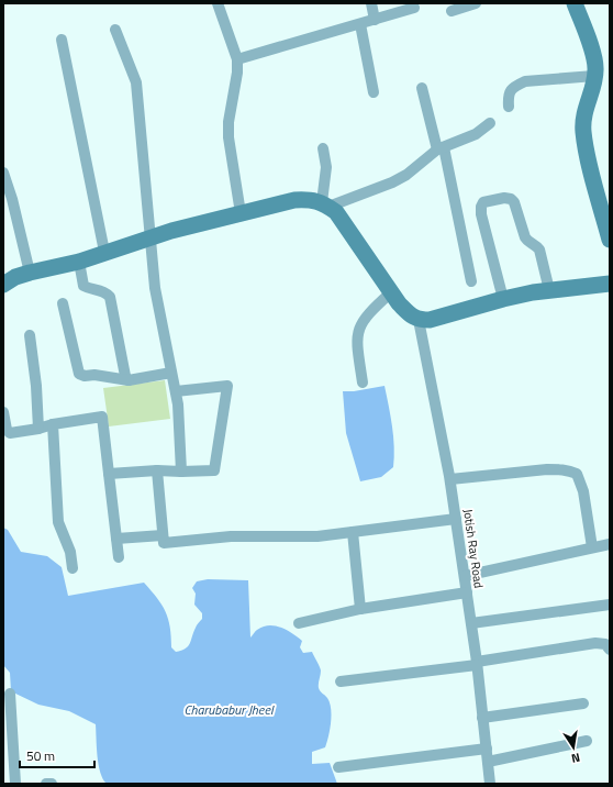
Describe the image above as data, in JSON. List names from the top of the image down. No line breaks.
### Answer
{"streets":{"street":["Jotish Ray Road"]},"water":["Charubabur Jheel"],"scale_bar":"50 m","north":"bottom"}
